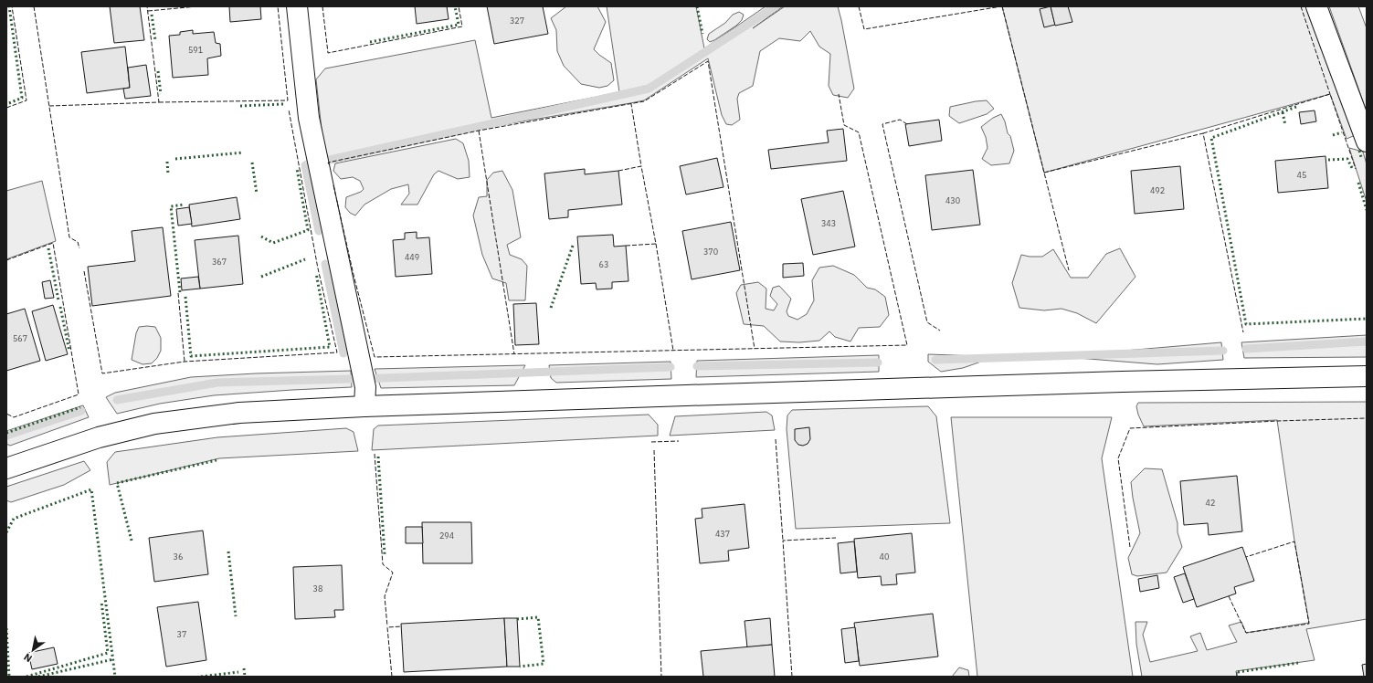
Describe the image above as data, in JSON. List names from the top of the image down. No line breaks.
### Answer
{"house_numbers":["327","591","45","492","430","343","370","449","367","63","567","42","437","294","36","40","38","37"],"north":"bottom left"}
